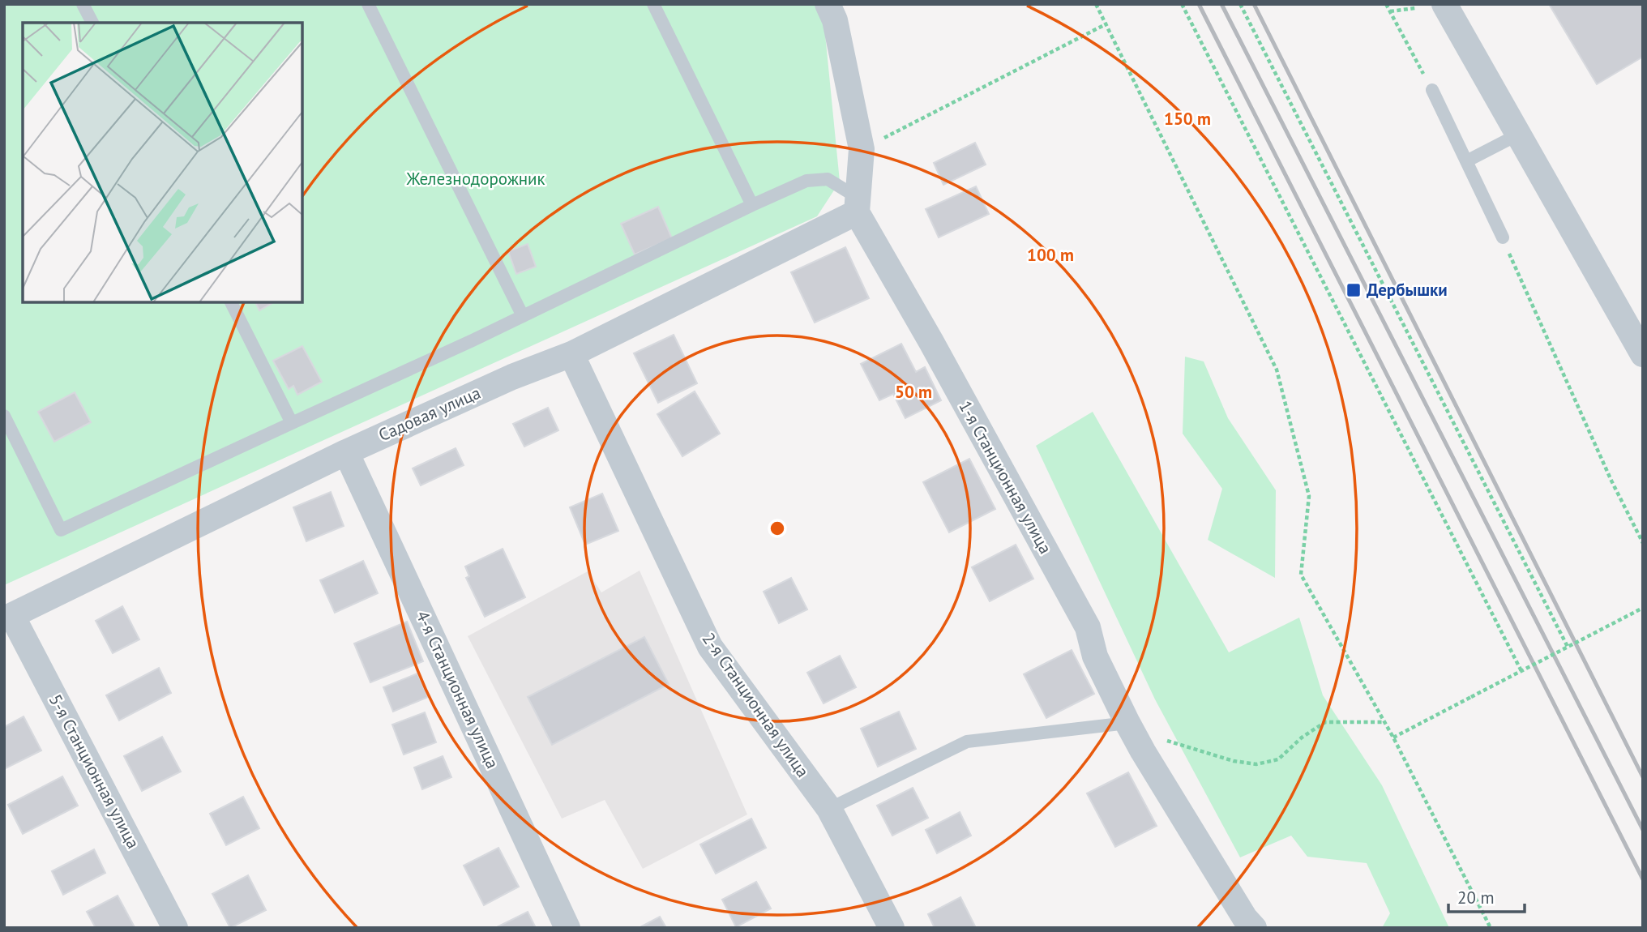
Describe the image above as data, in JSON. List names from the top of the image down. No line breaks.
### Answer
{"streets":{"street":["Садовая улица","1-я Станционная улица","4-я Станционная улица","2-я Станционная улица","5-я Станционная улица"]},"crossings":[["Садовая улица","1-я Станционная улица"],["Садовая улица","4-я Станционная улица"],["Садовая улица","2-я Станционная улица"],["Садовая улица","5-я Станционная улица"]],"parks":["Железнодорожник"],"places":{"transit":["Дербышки"]},"scale_bar":"20 m","rings":["150 m","100 m","50 m"]}
